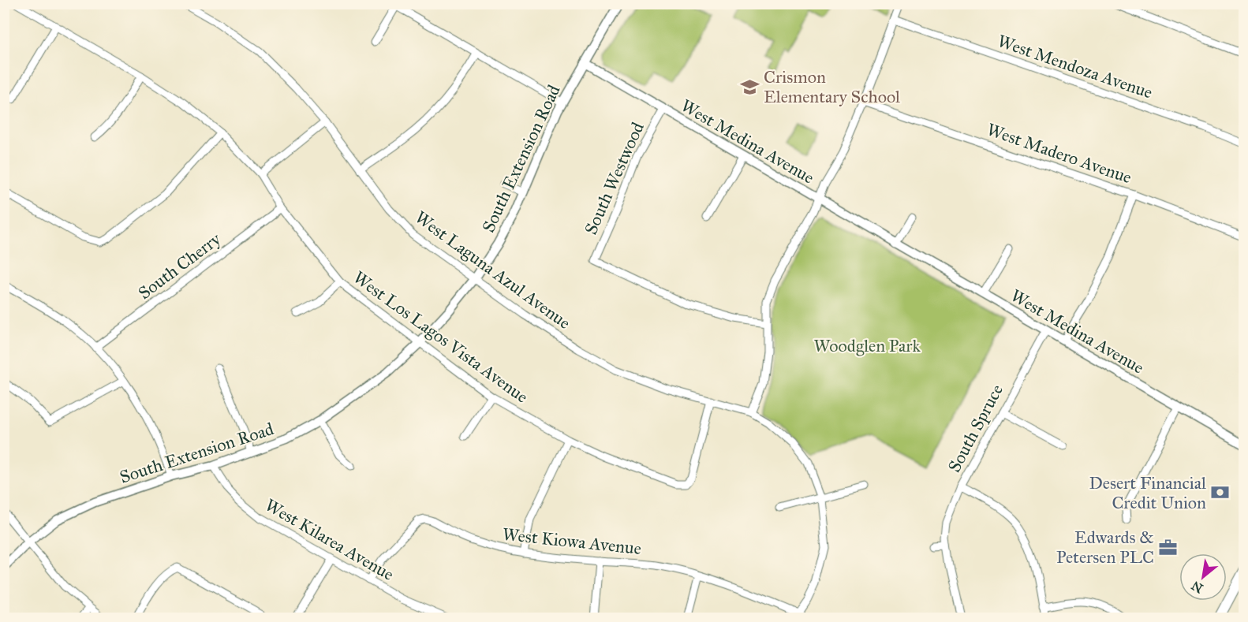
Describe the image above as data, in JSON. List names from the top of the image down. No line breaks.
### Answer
{"streets":{"street":["West Mendoza Avenue","West Medina Avenue","West Madero Avenue","South Extension Road","South Westwood","South Cherry","West Laguna Azul Avenue","West Los Lagos Vista Avenue","South Spruce","West Kilarea Avenue","West Kiowa Avenue"]},"crossings":[["West Medina Avenue","South Extension Road"],["West Medina Avenue","South Westwood"],["West Medina Avenue","South Spruce"],["South Extension Road","West Laguna Azul Avenue"],["South Extension Road","West Los Lagos Vista Avenue"],["South Extension Road","West Kilarea Avenue"],["South Cherry","West Los Lagos Vista Avenue"],["West Laguna Azul Avenue","West Los Lagos Vista Avenue"],["West Laguna Azul Avenue","West Kiowa Avenue"],["West Kilarea Avenue","West Kiowa Avenue"]],"parks":["Woodglen Park"],"places":{"school or university":["Crismon Elementary School"],"bank":["Desert Financial Credit Union"],"office":["Edwards & Petersen PLC"]},"north":"bottom left"}
